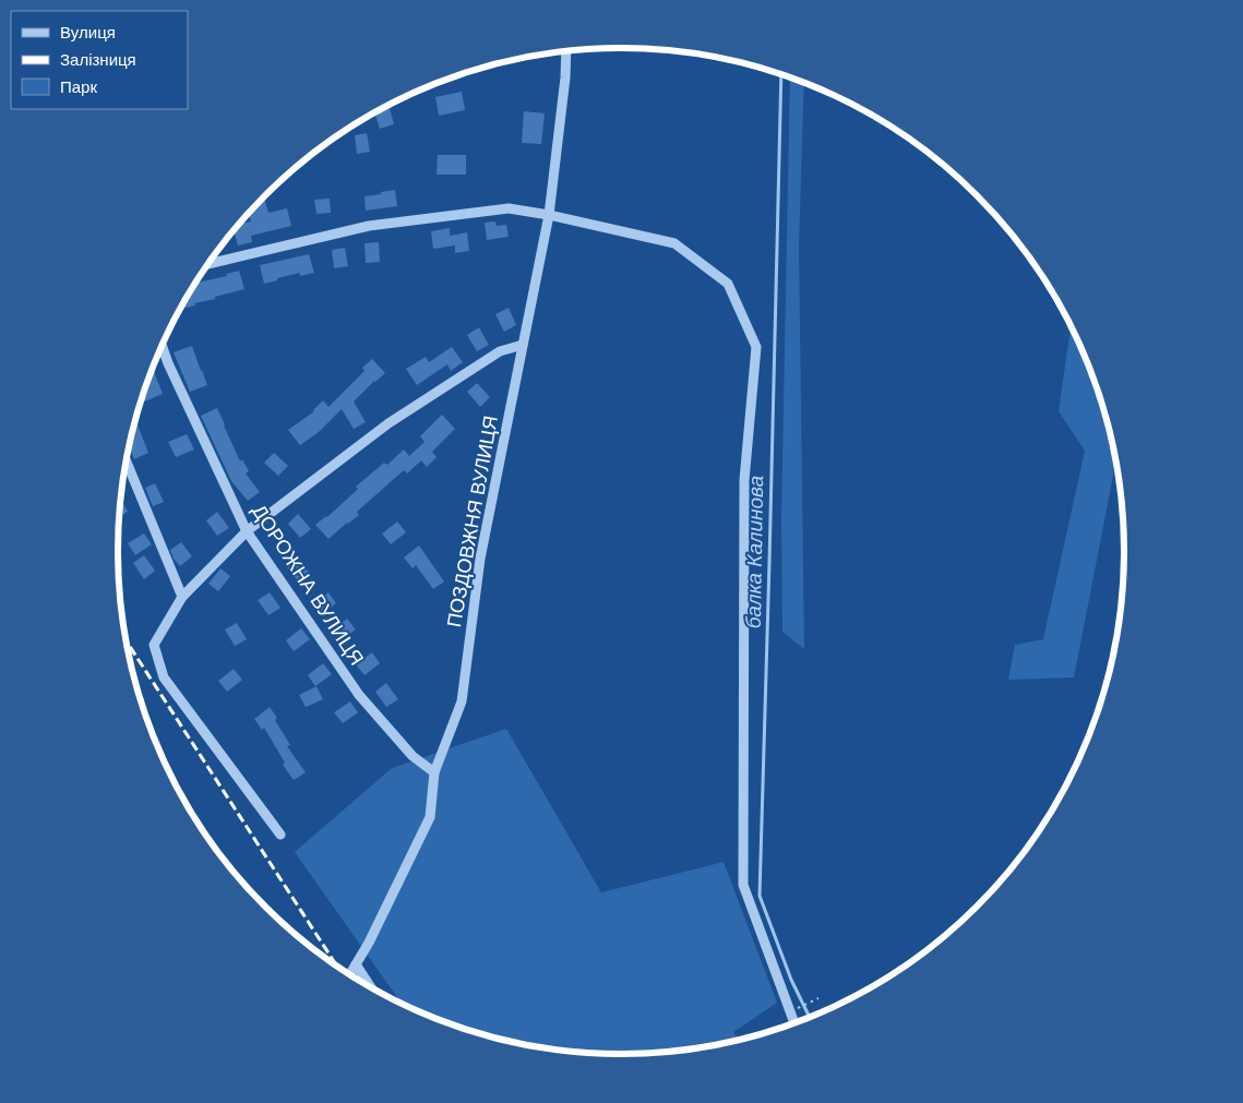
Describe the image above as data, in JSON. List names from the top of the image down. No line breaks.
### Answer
{"streets":{"street":["ПОЗДОВЖНЯ ВУЛИЦЯ","ДОРОЖНА ВУЛИЦЯ"]},"crossings":[["ПОЗДОВЖНЯ ВУЛИЦЯ","ДОРОЖНА ВУЛИЦЯ"]],"water":["балка Калинова"],"legend":["Вулиця","Залізниця","Парк"]}
